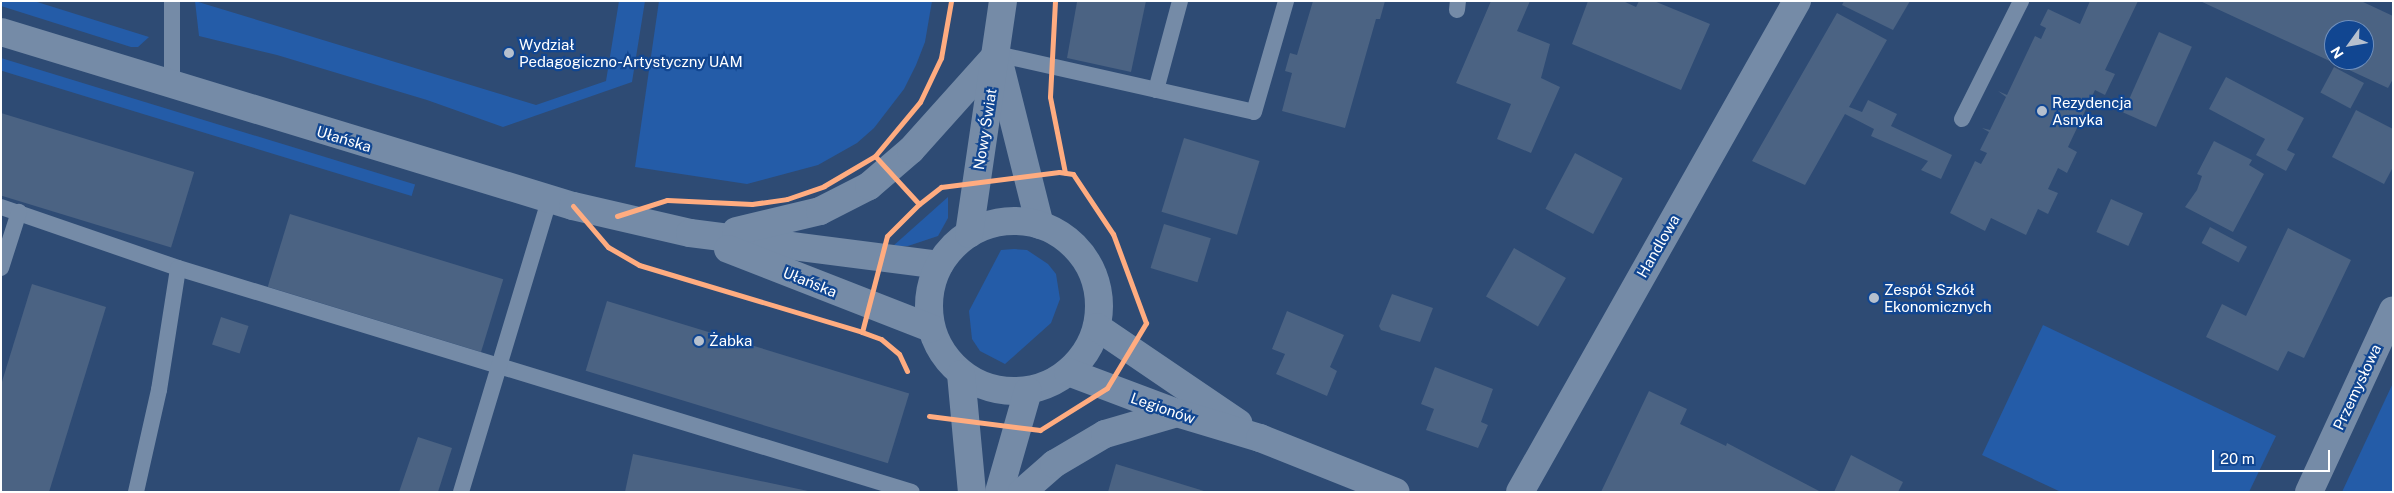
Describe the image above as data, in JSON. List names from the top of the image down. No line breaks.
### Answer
{"streets":{"street":["Nowy Świat","Ułańska","Handlowa","Przemysłowa","Legionów"]},"crossings":[["Nowy Świat","Ułańska"],["Nowy Świat","Legionów"],["Ułańska","Legionów"]],"places":["Wydział Pedagogiczno-Artystyczny UAM","Rezydencja Asnyka","Zespół Szkół Ekonomicznych","Żabka"],"scale_bar":"20 m","north":"bottom left"}
